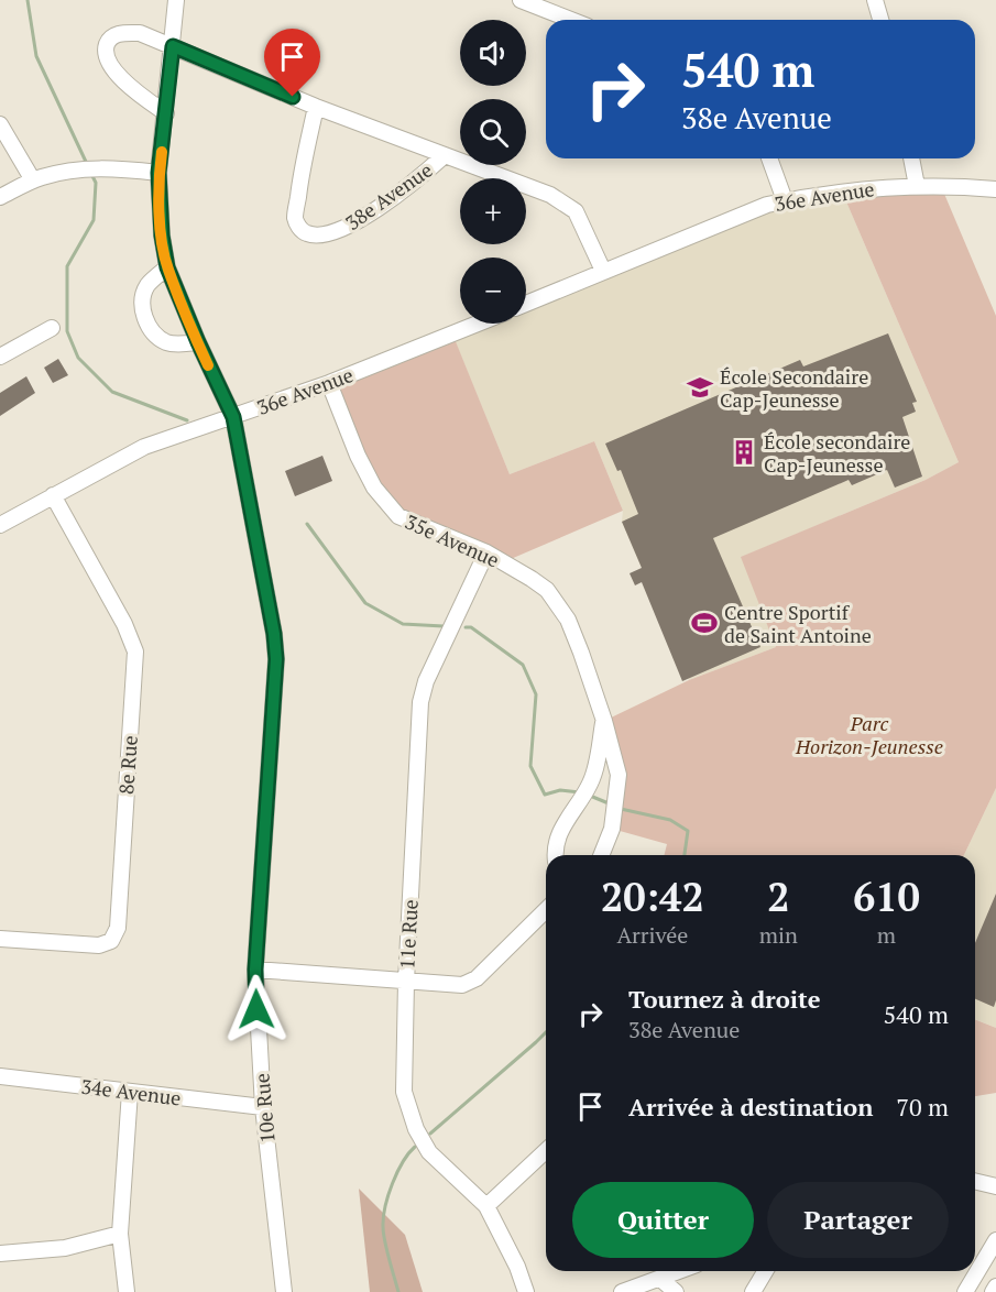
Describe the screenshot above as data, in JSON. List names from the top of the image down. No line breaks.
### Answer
{"streets":{"street":["38e Avenue","36e Avenue","35e Avenue","8e Rue","11e Rue","34e Avenue","10e Rue"]},"crossings":[["38e Avenue","36e Avenue"],["38e Avenue","10e Rue"],["36e Avenue","35e Avenue"],["36e Avenue","8e Rue"],["36e Avenue","10e Rue"],["35e Avenue","11e Rue"],["34e Avenue","10e Rue"]],"parks":["Parc Horizon-Jeunesse"],"places":{"school or university":["École Secondaire Cap-Jeunesse"],"building":["École secondaire Cap-Jeunesse"],"sports":["Centre Sportif de Saint Antoine"]},"page":{"map_buttons":["+","−"],"turn":["540 m","38e Avenue"],"eta":["20:42","Arrivée","2","min","610","m"],"list":[{"name":"Tournez à droite","note":"38e Avenue","value":"540 m"},{"name":"Arrivée à destination","value":"70 m"}],"buttons":["Quitter","Partager"]}}
